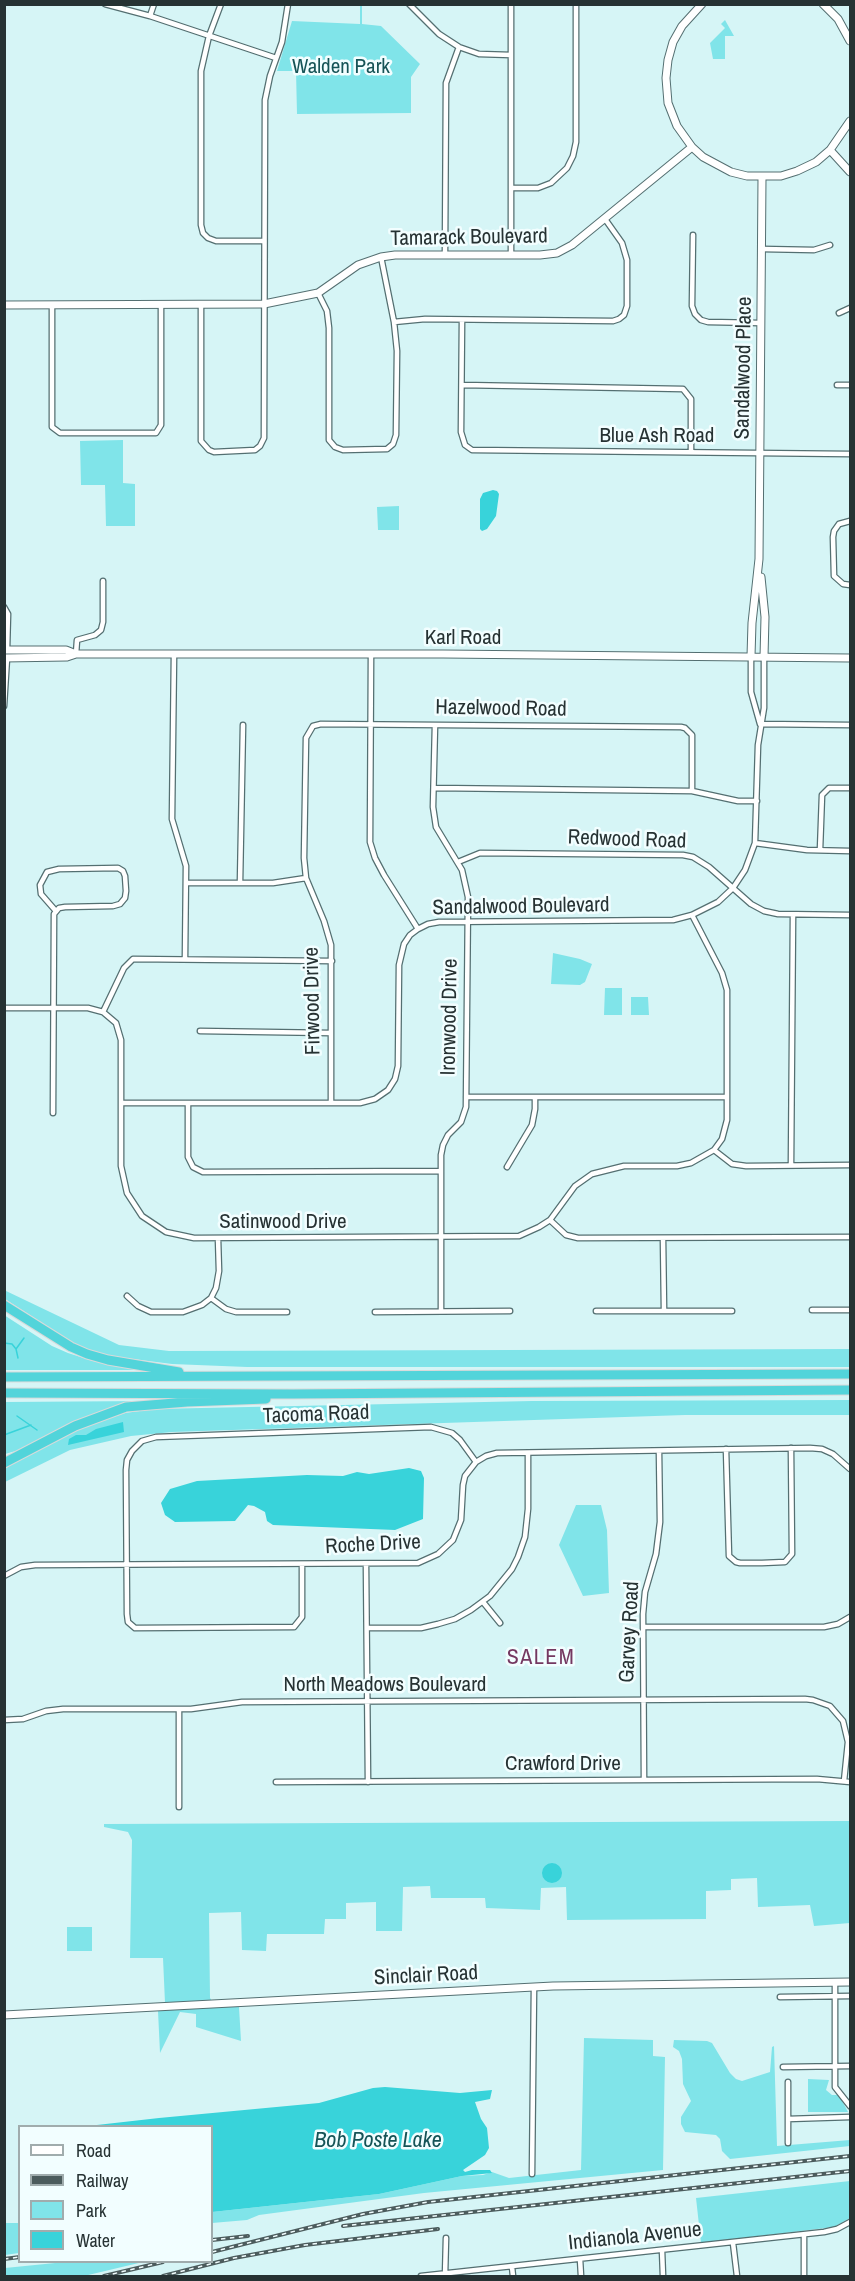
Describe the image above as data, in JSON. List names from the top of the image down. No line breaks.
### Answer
{"streets":{"street":["Tamarack Boulevard","Sandalwood Place","Blue Ash Road","Karl Road","Hazelwood Road","Redwood Road","Sandalwood Boulevard","Firwood Drive","Ironwood Drive","Satinwood Drive","Tacoma Road","Roche Drive","Garvey Road","North Meadows Boulevard","Crawford Drive","Sinclair Road","Indianola Avenue"]},"crossings":[["Sandalwood Place","Blue Ash Road"],["Sandalwood Place","Karl Road"],["Sandalwood Place","Redwood Road"],["Sandalwood Place","Sandalwood Boulevard"],["Hazelwood Road","Firwood Drive"],["Hazelwood Road","Ironwood Drive"],["Redwood Road","Sandalwood Boulevard"],["Redwood Road","Ironwood Drive"],["Sandalwood Boulevard","Firwood Drive"],["Sandalwood Boulevard","Ironwood Drive"],["Sandalwood Boulevard","Satinwood Drive"],["Ironwood Drive","Satinwood Drive"],["Tacoma Road","Roche Drive"],["Garvey Road","North Meadows Boulevard"],["Garvey Road","Crawford Drive"],["North Meadows Boulevard","Crawford Drive"]],"districts":["SALEM"],"water":["Bob Poste Lake"],"parks":["Walden Park"],"legend":["Road","Railway","Park","Water"]}
